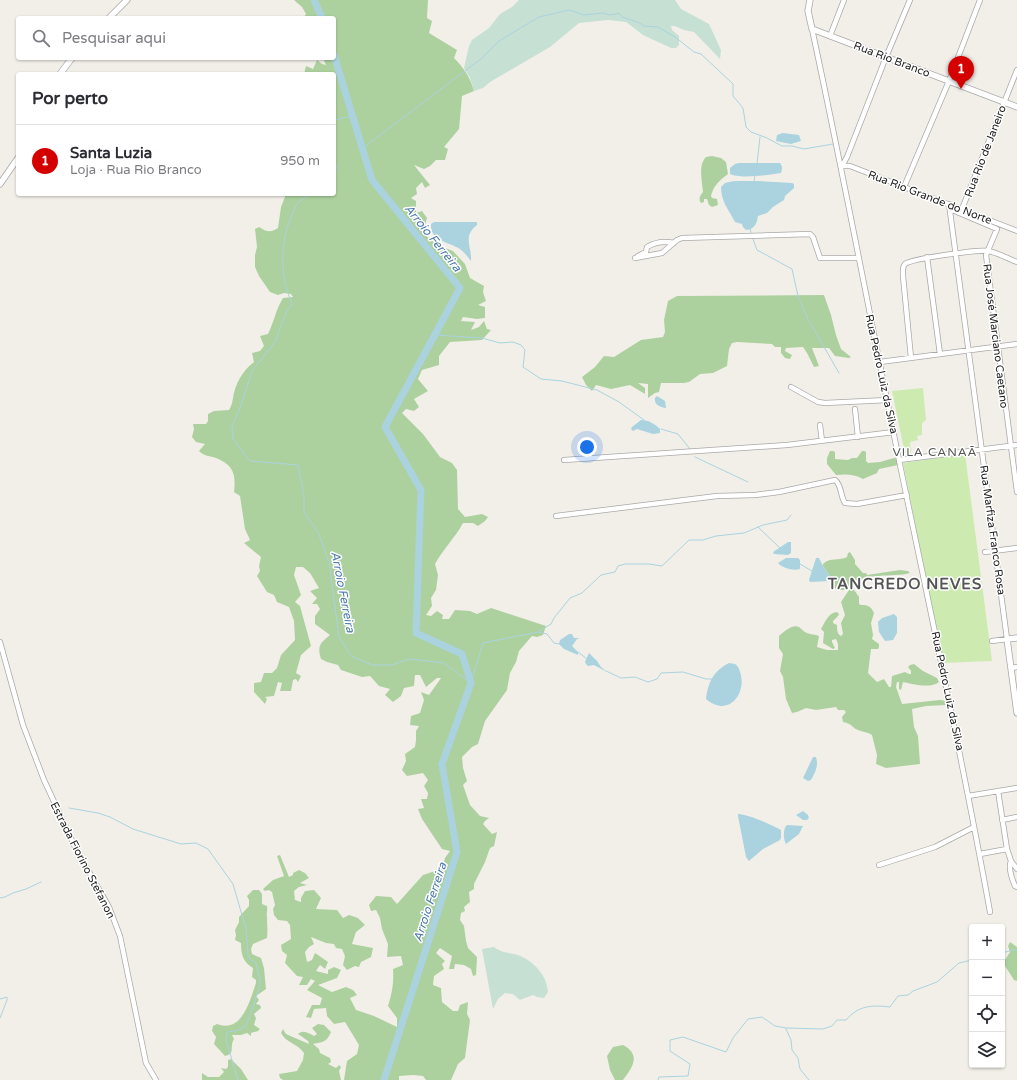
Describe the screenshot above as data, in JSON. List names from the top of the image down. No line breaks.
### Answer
{"streets":{"street":["Rua Rio Branco","Rua Rio de Janeiro","Rua Rio Grande do Norte","Rua José Marciano Caetano","Rua Pedro Luiz da Silva","Rua Marfiza Franco Rosa","Estrada Fiorino Stefanon"]},"crossings":[["Rua Rio Branco","Rua Rio de Janeiro"],["Rua Rio Branco","Rua Pedro Luiz da Silva"],["Rua Rio de Janeiro","Rua Rio Grande do Norte"],["Rua Rio Grande do Norte","Rua José Marciano Caetano"],["Rua Rio Grande do Norte","Rua Pedro Luiz da Silva"],["Rua Rio Grande do Norte","Rua Marfiza Franco Rosa"],["Rua José Marciano Caetano","Rua Marfiza Franco Rosa"]],"districts":["VILA CANAÃ","TANCREDO NEVES"],"water":["Arroio Ferreira"],"page":{"search":"Pesquisar aqui","pins":"1","heading":"Por perto","list":[{"mark":"1","name":"Santa Luzia","note":"Loja · Rua Rio Branco","value":"950 m"}],"map_buttons":["+","−"]}}
